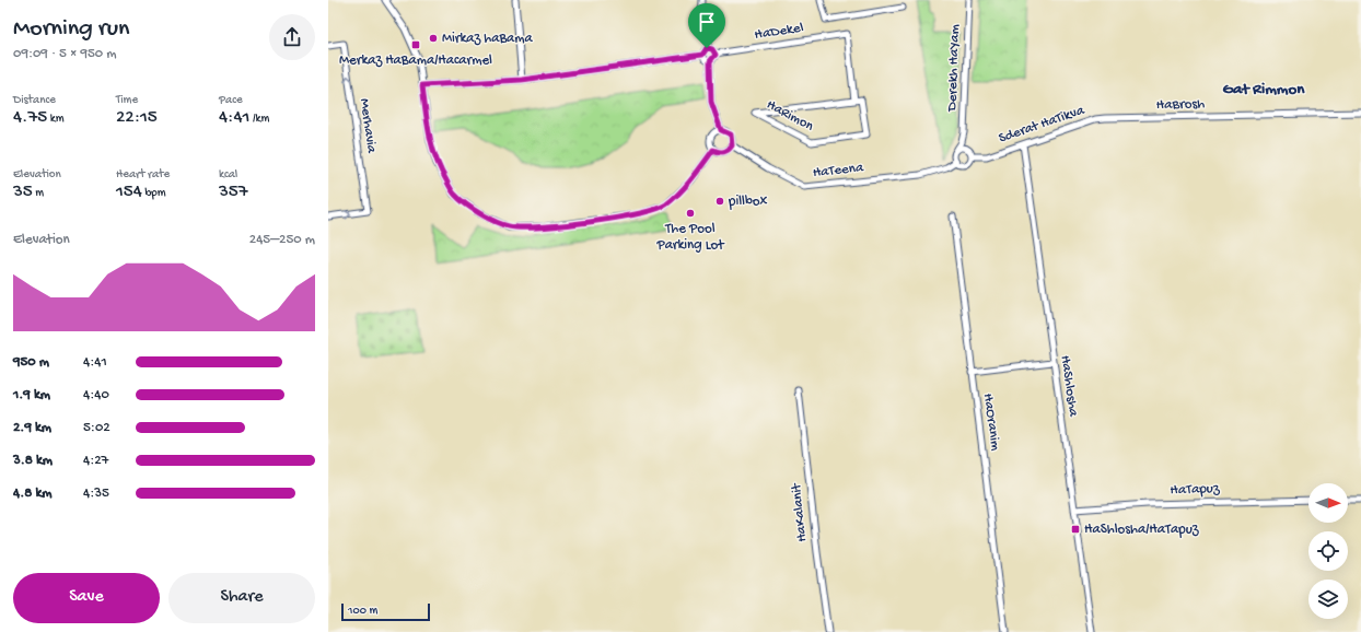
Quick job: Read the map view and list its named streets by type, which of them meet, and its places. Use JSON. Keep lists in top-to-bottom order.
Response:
{
  "streets": {
    "street": [
      "HaDekel",
      "Derekh HaYam",
      "HaBrosh",
      "HaRimon",
      "Sderat HaTikva",
      "Merhavia",
      "HaTeena",
      "HaShlosha",
      "HaOranim",
      "HaTapuz",
      "HaKalanit"
    ]
  },
  "crossings": [
    ["HaDekel", "HaRimon"],
    ["Derekh HaYam", "Sderat HaTikva"],
    ["Derekh HaYam", "HaTeena"],
    ["HaBrosh", "Sderat HaTikva"],
    ["Sderat HaTikva", "HaTeena"],
    ["Sderat HaTikva", "HaShlosha"],
    ["HaShlosha", "HaTapuz"]
  ],
  "districts": ["Gat Rimmon"],
  "places": {
    "other": ["Mirkaz haBama", "pillbox", "The Pool Parking Lot"],
    "transit": ["Merkaz HaBama/Hacarmel", "HaShlosha/HaTapuz"]
  },
  "scale_bar": "100 m",
  "north": "right",
  "page": {
    "heading": ["Morning run", "09:09 · 5 × 950 m"],
    "stats": [
      ["Distance", "4.75 km"],
      ["Time", "22:15"],
      ["Pace", "4:41 /km"],
      ["Elevation", "35 m"],
      ["Heart rate", "154 bpm"],
      ["kcal", "357"]
    ],
    "chart": ["Elevation", "245–250 m"],
    "list": [
      {
        "name": "950 m",
        "note": "4:41"
      },
      {
        "name": "1.9 km",
        "note": "4:40"
      },
      {
        "name": "2.9 km",
        "note": "5:02"
      },
      {
        "name": "3.8 km",
        "note": "4:27"
      },
      {
        "name": "4.8 km",
        "note": "4:35"
      }
    ],
    "buttons": ["Save", "Share"],
    "scale": "100 m"
  }
}
